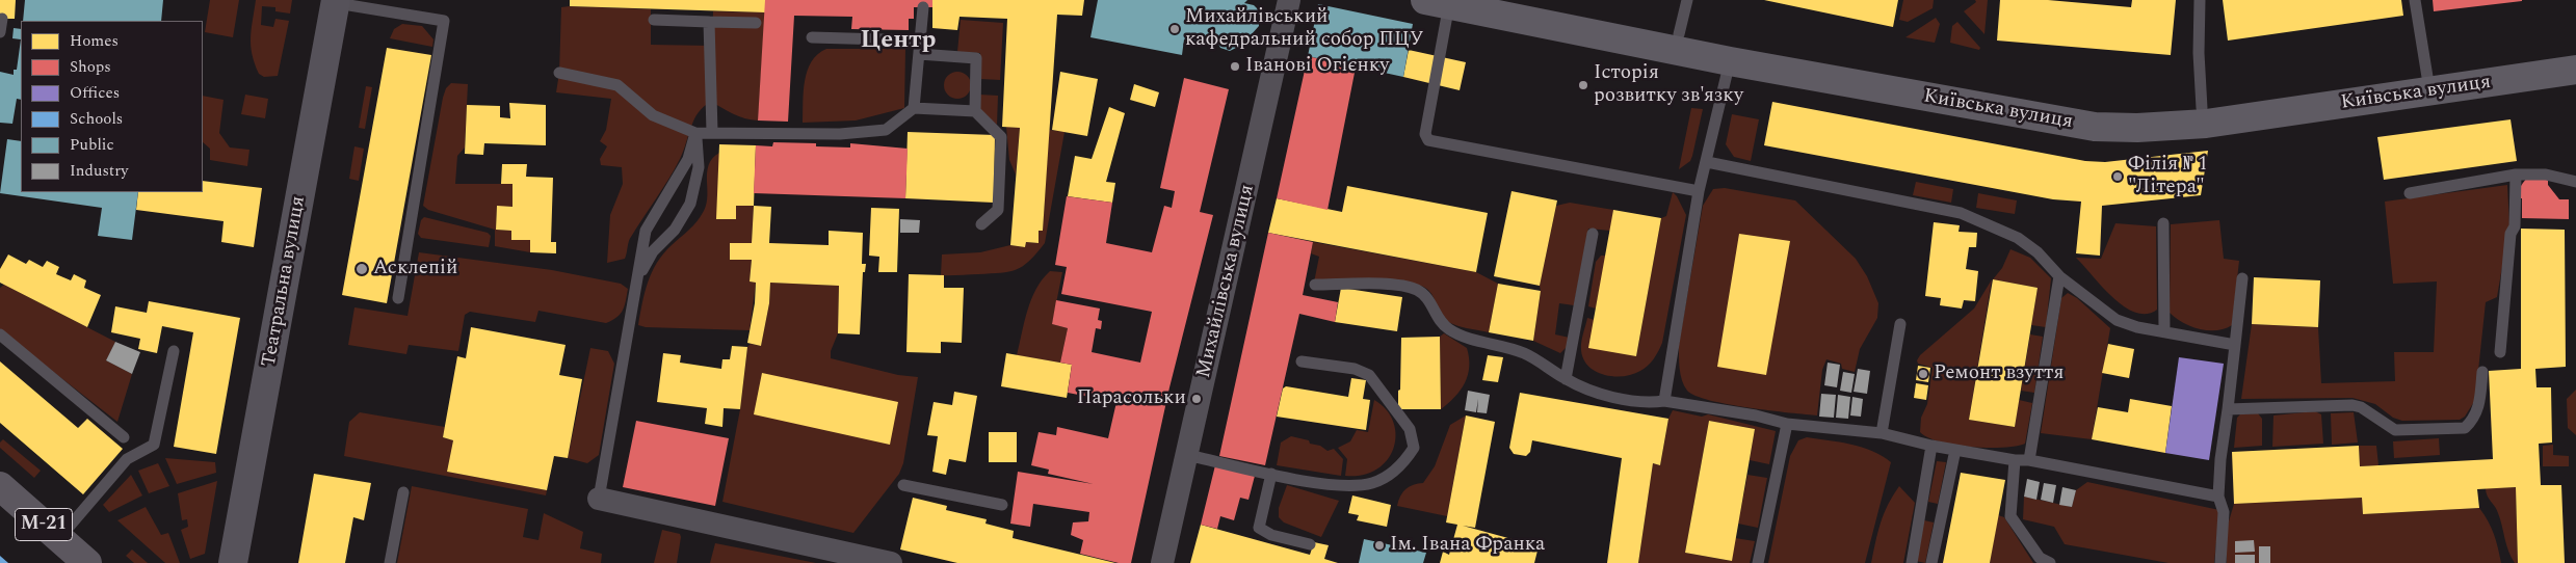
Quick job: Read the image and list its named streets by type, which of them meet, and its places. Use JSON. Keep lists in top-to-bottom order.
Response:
{
  "streets": {
    "highway": ["М-21"],
    "main road": ["Київська вулиця"],
    "street": ["Театральна вулиця", "Михайлівська вулиця"]
  },
  "districts": ["Центр"],
  "places": [
    "Михайлівський кафедральний собор ПЦУ",
    "Іванові Огієнку",
    "Історія розвитку зв'язку",
    "Філія № 1 \"Літера\"",
    "Асклепій",
    "Ремонт взуття",
    "Парасольки",
    "Ім. Івана Франка"
  ],
  "legend": [
    "Homes",
    "Shops",
    "Offices",
    "Schools",
    "Public",
    "Industry"
  ]
}
